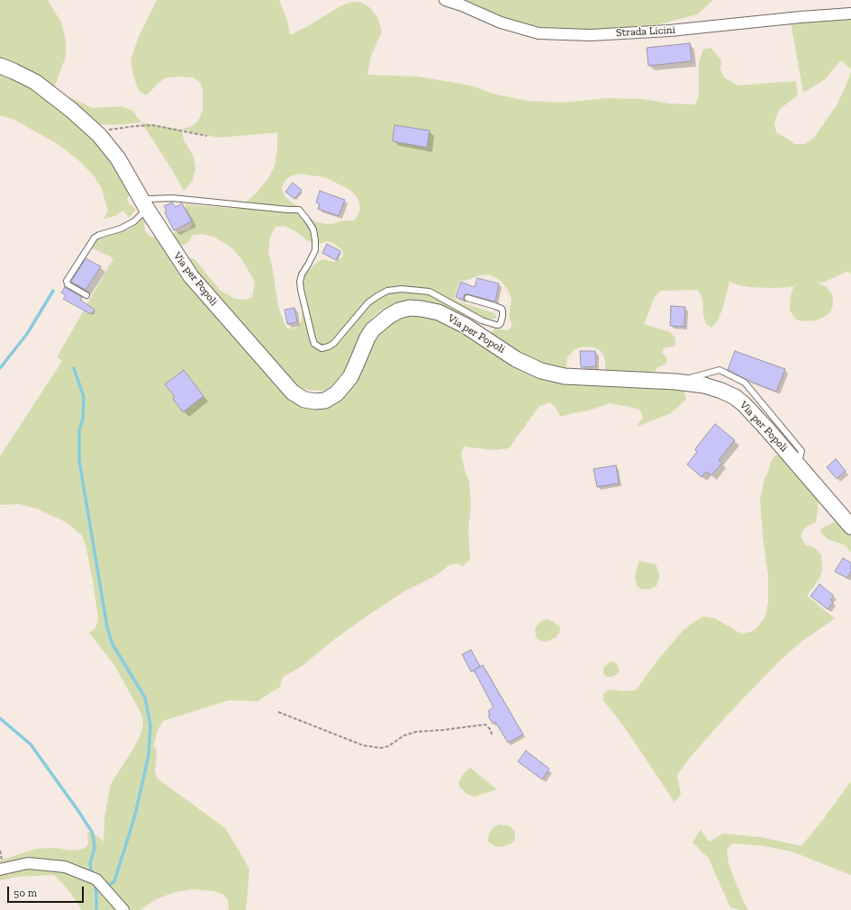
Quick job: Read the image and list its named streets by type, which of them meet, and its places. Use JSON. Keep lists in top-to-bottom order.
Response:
{
  "streets": {
    "main road": ["Via per Popoli"],
    "street": ["Strada Licini"]
  },
  "scale_bar": "50 m"
}
